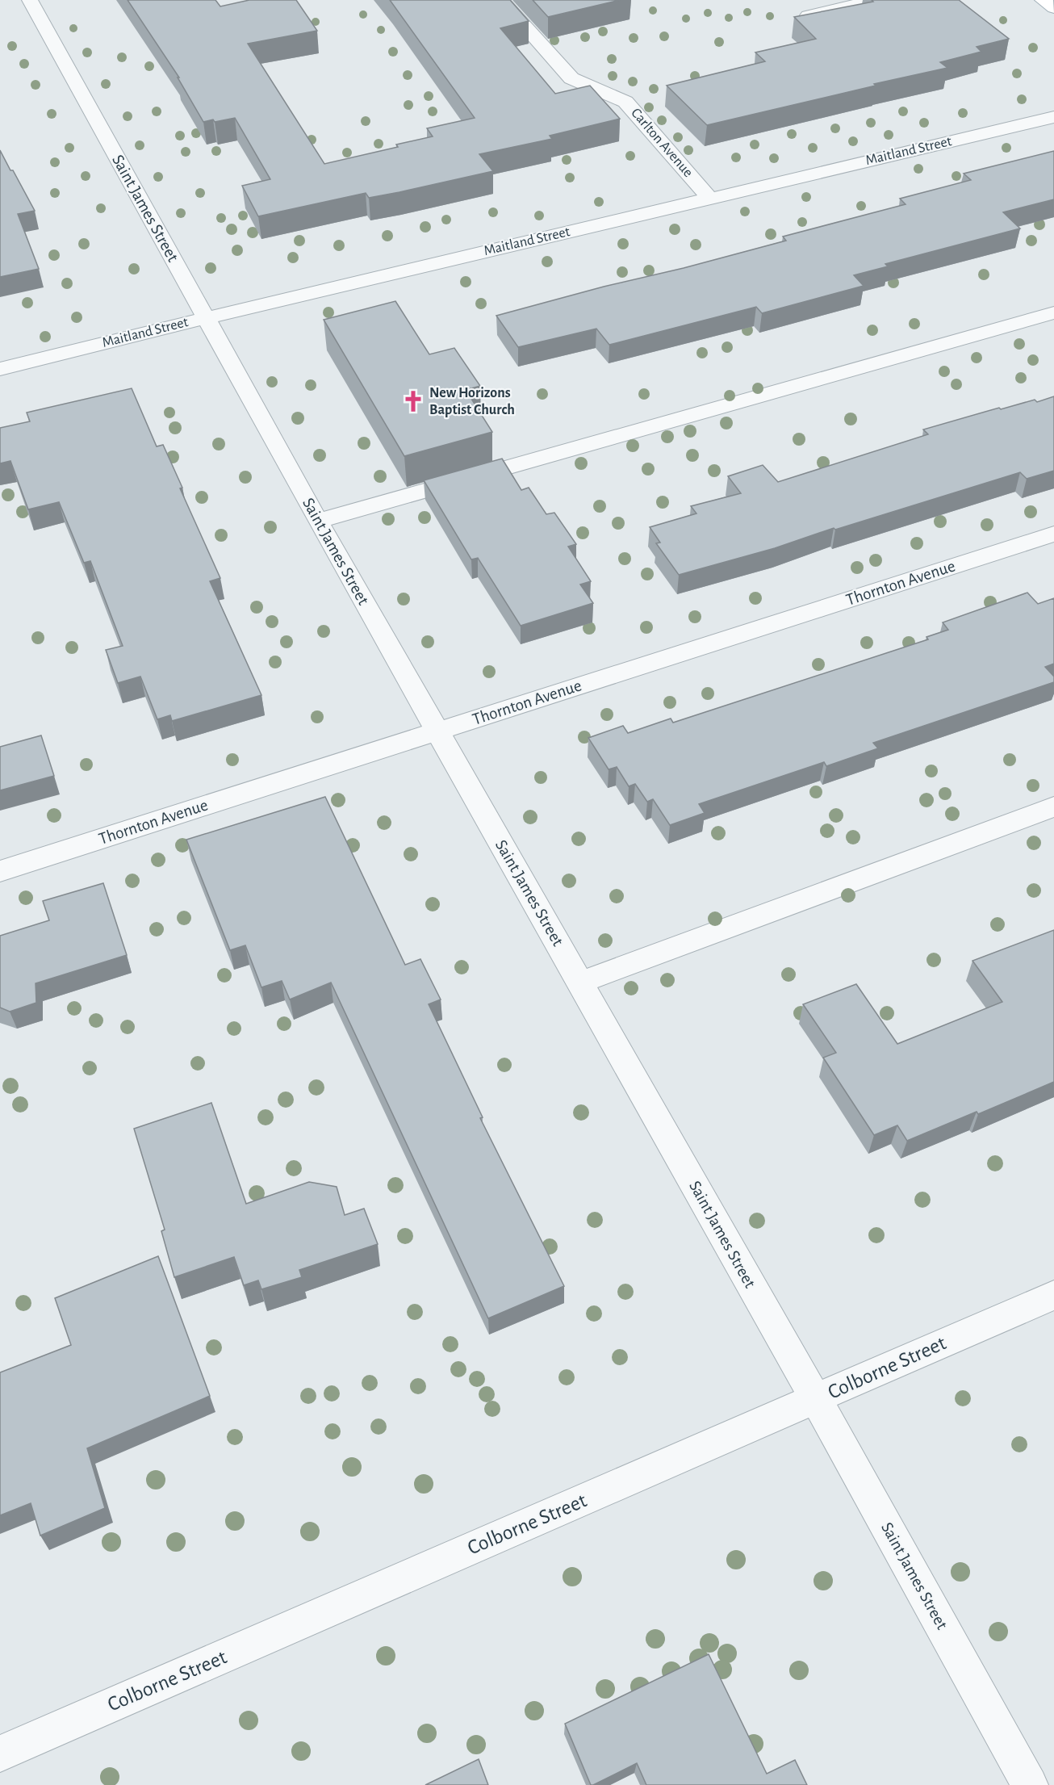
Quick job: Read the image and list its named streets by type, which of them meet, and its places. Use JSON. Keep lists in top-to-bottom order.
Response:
{
  "streets": {
    "street": [
      "Carlton Avenue",
      "Maitland Street",
      "Saint James Street",
      "Thornton Avenue",
      "Colborne Street"
    ]
  },
  "crossings": [
    ["Carlton Avenue", "Maitland Street"],
    ["Maitland Street", "Saint James Street"],
    ["Saint James Street", "Thornton Avenue"],
    ["Saint James Street", "Colborne Street"]
  ],
  "places": {
    "church": ["New Horizons Baptist Church"]
  }
}
